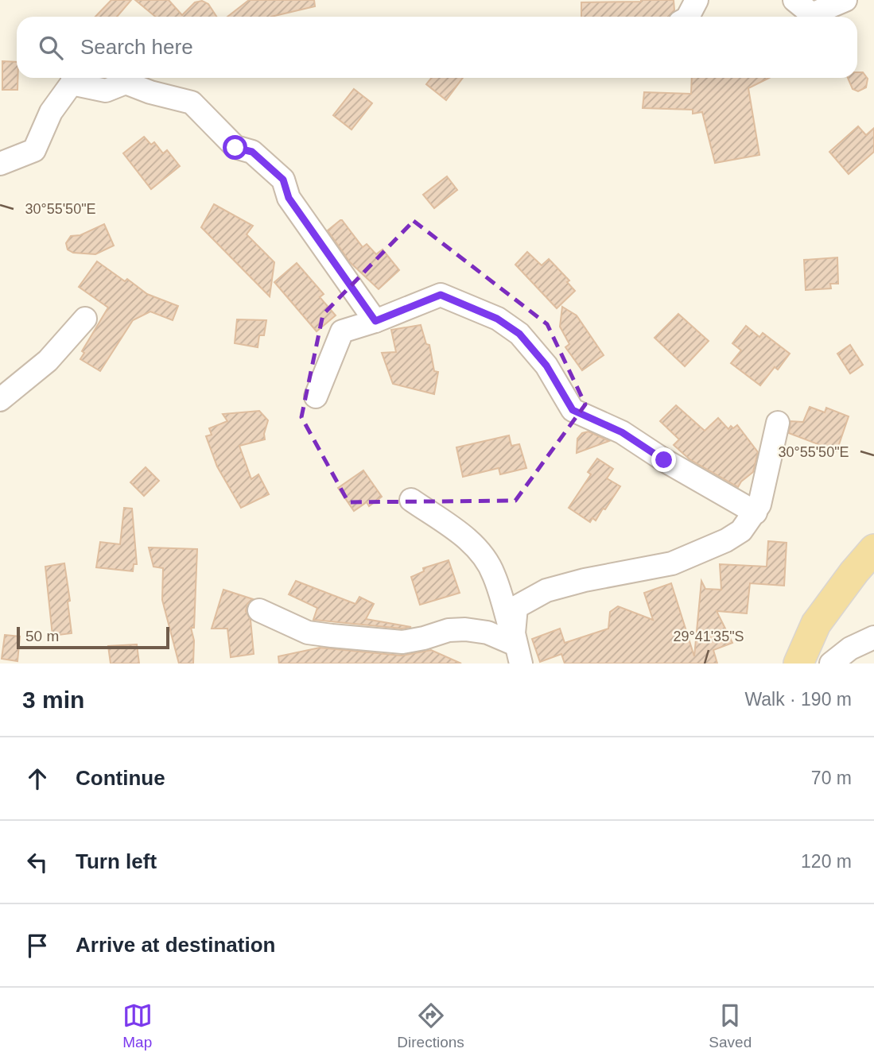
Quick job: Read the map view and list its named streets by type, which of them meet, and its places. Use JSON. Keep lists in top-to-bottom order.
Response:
{
  "scale_bar": "50 m",
  "page": {
    "search": "Search here",
    "scale": "50 m",
    "heading": ["3 min", "Walk · 190 m"],
    "list": [
      ["Continue", "70 m"],
      ["Turn left", "120 m"],
      "Arrive at destination"
    ],
    "nav": ["Map", "Directions", "Saved"]
  },
  "coordinates": ["30°55'50\"E", "29°41'35\"S"]
}
